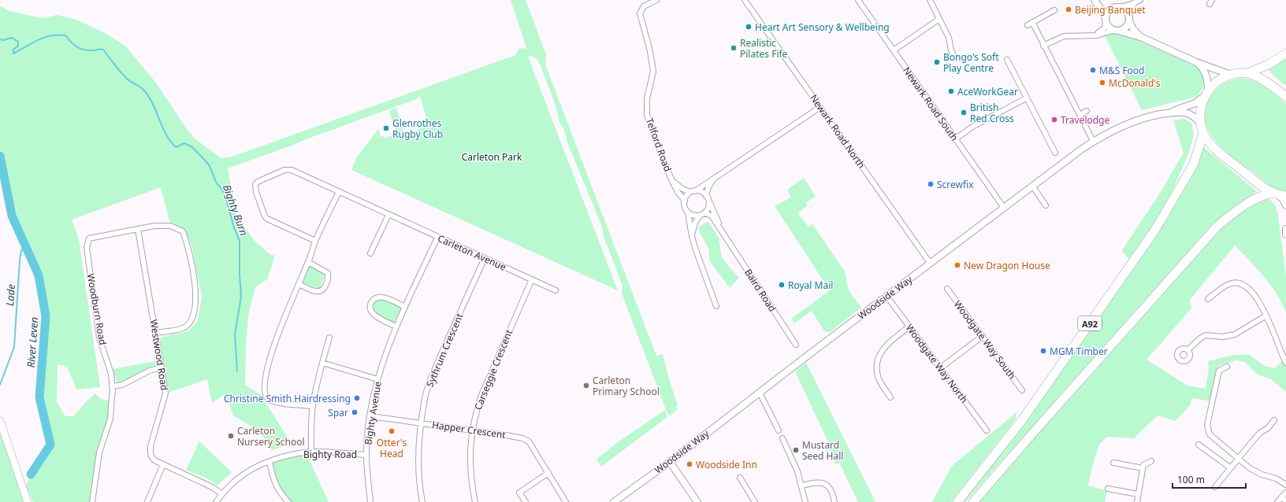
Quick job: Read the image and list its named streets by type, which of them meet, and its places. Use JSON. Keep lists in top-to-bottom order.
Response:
{
  "streets": {
    "highway": ["A92"],
    "street": [
      "Newark Road South",
      "Newark Road North",
      "Telford Road",
      "Carleton Avenue",
      "Baird Road",
      "Woodside Way",
      "Woodburn Road",
      "Woodgate Way South",
      "Sythrum Crescent",
      "Westwood Road",
      "Woodgate Way North",
      "Carseggie Crescent",
      "Bighty Avenue",
      "Happer Crescent",
      "Bighty Road"
    ]
  },
  "crossings": [
    ["Newark Road South", "Woodside Way"],
    ["Newark Road North", "Woodside Way"],
    ["Telford Road", "Baird Road"],
    ["Carleton Avenue", "Sythrum Crescent"],
    ["Carleton Avenue", "Carseggie Crescent"],
    ["Carleton Avenue", "Bighty Avenue"],
    ["Woodside Way", "Woodgate Way North"],
    ["Woodburn Road", "Westwood Road"],
    ["Sythrum Crescent", "Happer Crescent"],
    ["Westwood Road", "Bighty Road"],
    ["Carseggie Crescent", "Happer Crescent"],
    ["Bighty Avenue", "Happer Crescent"],
    ["Bighty Avenue", "Bighty Road"]
  ],
  "water": ["Bighty Burn", "Lade", "River Leven"],
  "parks": ["Carleton Park"],
  "places": [
    "Beijing Banquet",
    "Heart Art Sensory & Wellbeing",
    "Realistic Pilates Fife",
    "Bongo's Soft Play Centre",
    "M&S Food",
    "McDonald's",
    "AceWorkGear",
    "British Red Cross",
    "Travelodge",
    "Glenrothes Rugby Club",
    "Screwfix",
    "New Dragon House",
    "Royal Mail",
    "MGM Timber",
    "Carleton Primary School",
    "Christine Smith Hairdressing",
    "Spar",
    "Otter's Head",
    "Carleton Nursery School",
    "Mustard Seed Hall",
    "Woodside Inn"
  ],
  "scale_bar": "100 m"
}
